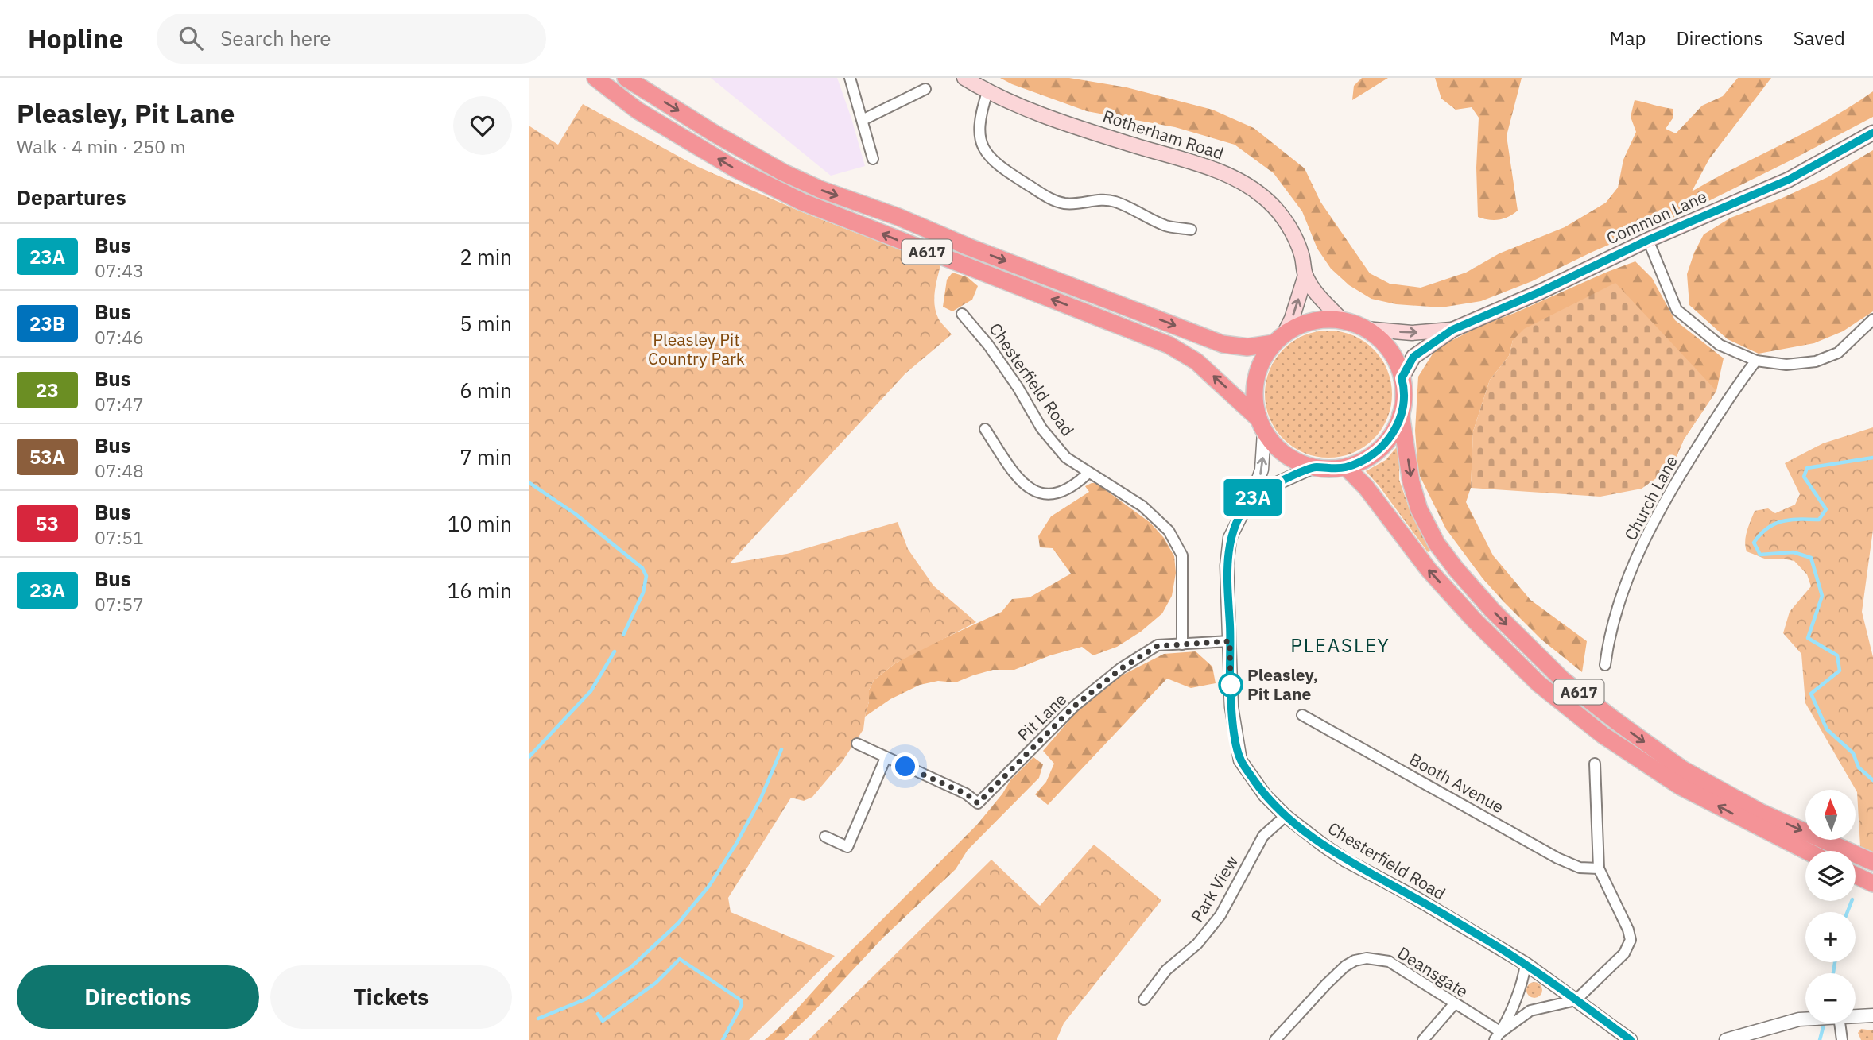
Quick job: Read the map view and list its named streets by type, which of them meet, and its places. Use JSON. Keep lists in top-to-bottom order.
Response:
{
  "streets": {
    "highway": ["A617"],
    "main road": ["Rotherham Road", "Common Lane"],
    "street": [
      "Chesterfield Road",
      "Church Lane",
      "Pit Lane",
      "Booth Avenue",
      "Park View",
      "Deansgate"
    ]
  },
  "crossings": [
    ["Rotherham Road", "A617"],
    ["Rotherham Road", "Chesterfield Road"],
    ["A617", "Chesterfield Road"],
    ["Chesterfield Road", "Pit Lane"],
    ["Chesterfield Road", "Park View"]
  ],
  "districts": ["PLEASLEY"],
  "parks": ["Pleasley Pit Country Park"],
  "places": ["Pleasley, Pit Lane"],
  "lines": ["bus line 23A"],
  "north": "top",
  "page": {
    "header": "Hopline",
    "search": "Search here",
    "nav": ["Map", "Directions", "Saved"],
    "heading": [
      ["Pleasley, Pit Lane", "Walk · 4 min · 250 m"],
      "Departures"
    ],
    "on_map": "23A",
    "list": [
      {
        "mark": "23A",
        "name": "Bus",
        "note": "07:43",
        "value": "2 min"
      },
      {
        "mark": "23B",
        "name": "Bus",
        "note": "07:46",
        "value": "5 min"
      },
      {
        "mark": "23",
        "name": "Bus",
        "note": "07:47",
        "value": "6 min"
      },
      {
        "mark": "53A",
        "name": "Bus",
        "note": "07:48",
        "value": "7 min"
      },
      {
        "mark": "53",
        "name": "Bus",
        "note": "07:51",
        "value": "10 min"
      },
      {
        "mark": "23A",
        "name": "Bus",
        "note": "07:57",
        "value": "16 min"
      }
    ],
    "map_buttons": ["+", "−"],
    "buttons": ["Directions", "Tickets"]
  }
}
